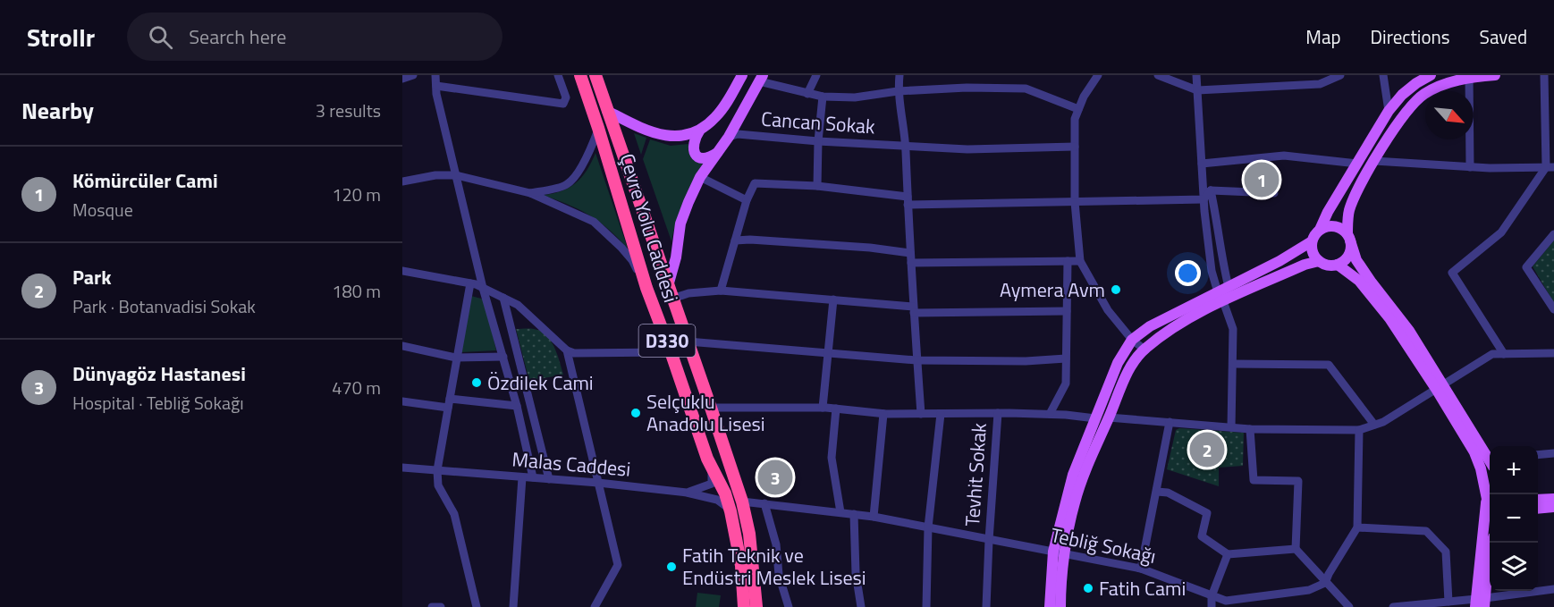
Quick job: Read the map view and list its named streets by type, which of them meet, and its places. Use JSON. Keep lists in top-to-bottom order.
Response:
{
  "streets": {
    "highway": ["Çevre Yolu Caddesi", "D330"],
    "street": [
      "Cancan Sokak",
      "Malas Caddesi",
      "Tevhit Sokak",
      "Tebliğ Sokağı"
    ]
  },
  "crossings": [
    ["Çevre Yolu Caddesi", "Malas Caddesi"],
    ["Çevre Yolu Caddesi", "Tebliğ Sokağı"],
    ["Tevhit Sokak", "Tebliğ Sokağı"]
  ],
  "places": [
    "Aymera Avm",
    "Özdilek Cami",
    "Selçuklu Anadolu Lisesi",
    "Fatih Teknik ve Endüstri Meslek Lisesi",
    "Fatih Cami"
  ],
  "north": "bottom right",
  "page": {
    "header": "Strollr",
    "search": "Search here",
    "nav": ["Map", "Directions", "Saved"],
    "heading": ["Nearby", "3 results"],
    "list": [
      {
        "mark": "1",
        "name": "Kömürcüler Cami",
        "note": "Mosque",
        "value": "120 m"
      },
      {
        "mark": "2",
        "name": "Park",
        "note": "Park · Botanvadisi Sokak",
        "value": "180 m"
      },
      {
        "mark": "3",
        "name": "Dünyagöz Hastanesi",
        "note": "Hospital · Tebliğ Sokağı",
        "value": "470 m"
      }
    ],
    "pins": ["1", "2", "3"],
    "map_buttons": ["+", "−"]
  }
}
